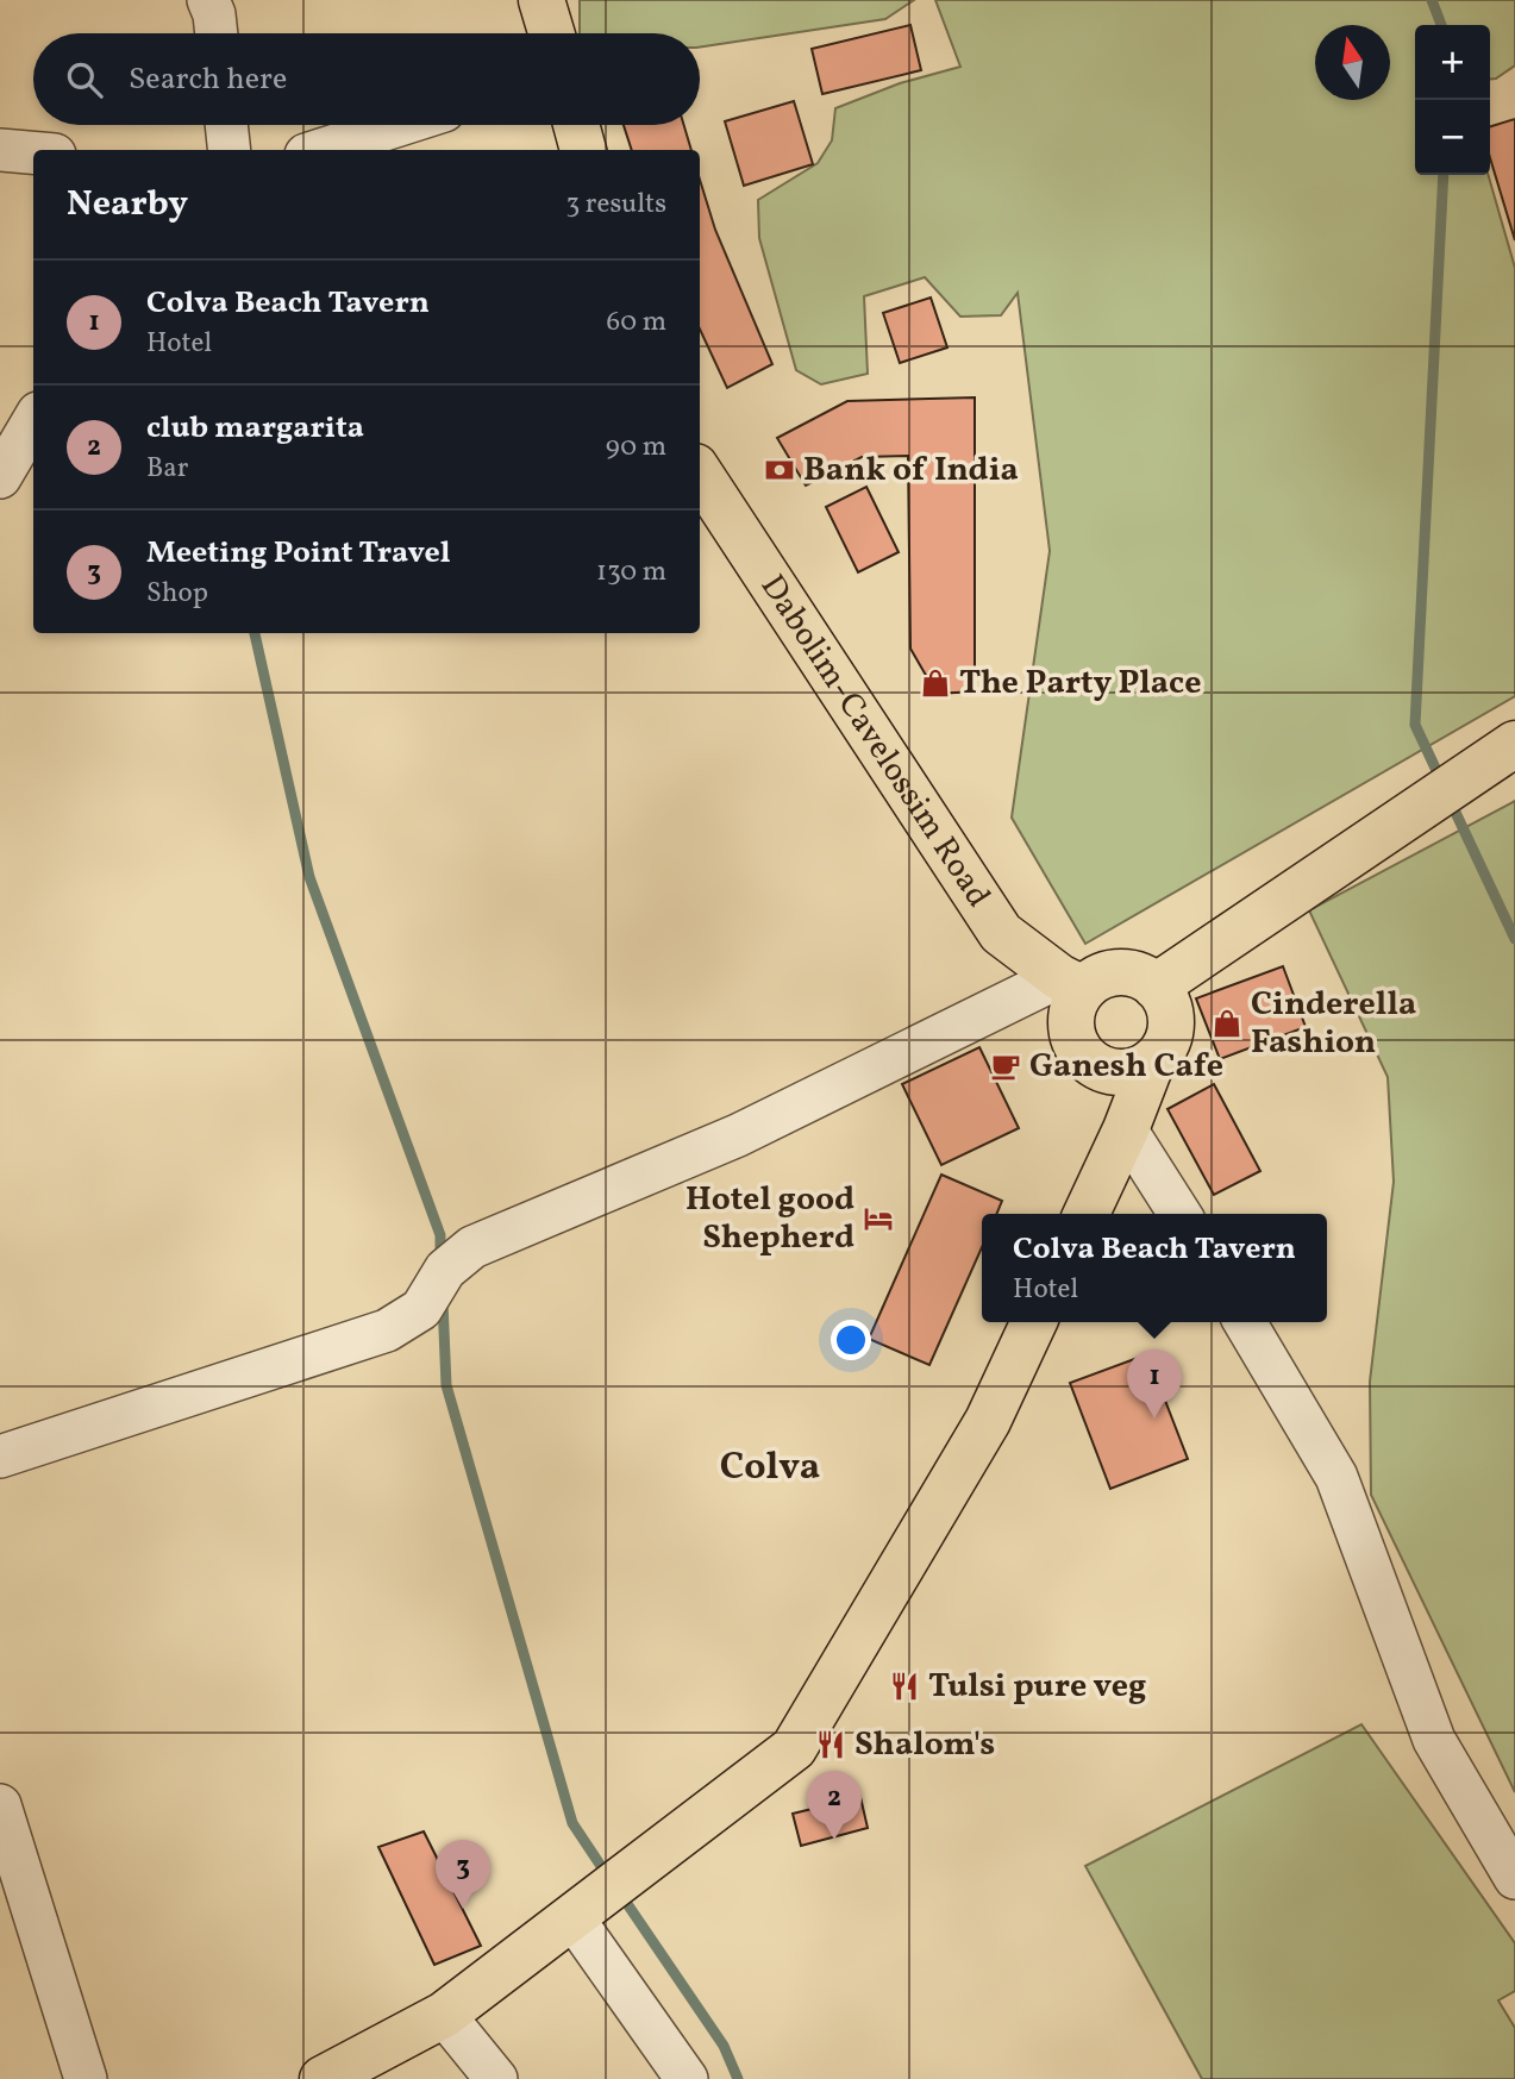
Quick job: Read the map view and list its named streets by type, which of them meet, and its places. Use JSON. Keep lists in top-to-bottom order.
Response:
{
  "streets": {
    "main road": ["Dabolim-Cavelossim Road"]
  },
  "districts": ["Colva"],
  "places": {
    "bank": ["Bank of India"],
    "shop": ["The Party Place", "Cinderella Fashion"],
    "cafe": ["Ganesh Cafe"],
    "hotel": ["Hotel good Shepherd"],
    "restaurant": ["Tulsi pure veg", "Shalom's"]
  },
  "north": "top",
  "page": {
    "map_buttons": ["+", "−"],
    "search": "Search here",
    "heading": ["Nearby", "3 results"],
    "list": [
      {
        "mark": "1",
        "name": "Colva Beach Tavern",
        "note": "Hotel",
        "value": "60 m"
      },
      {
        "mark": "2",
        "name": "club margarita",
        "note": "Bar",
        "value": "90 m"
      },
      {
        "mark": "3",
        "name": "Meeting Point Travel",
        "note": "Shop",
        "value": "130 m"
      }
    ],
    "popup": ["Colva Beach Tavern", "Hotel"],
    "pins": ["1", "2", "3"]
  }
}
